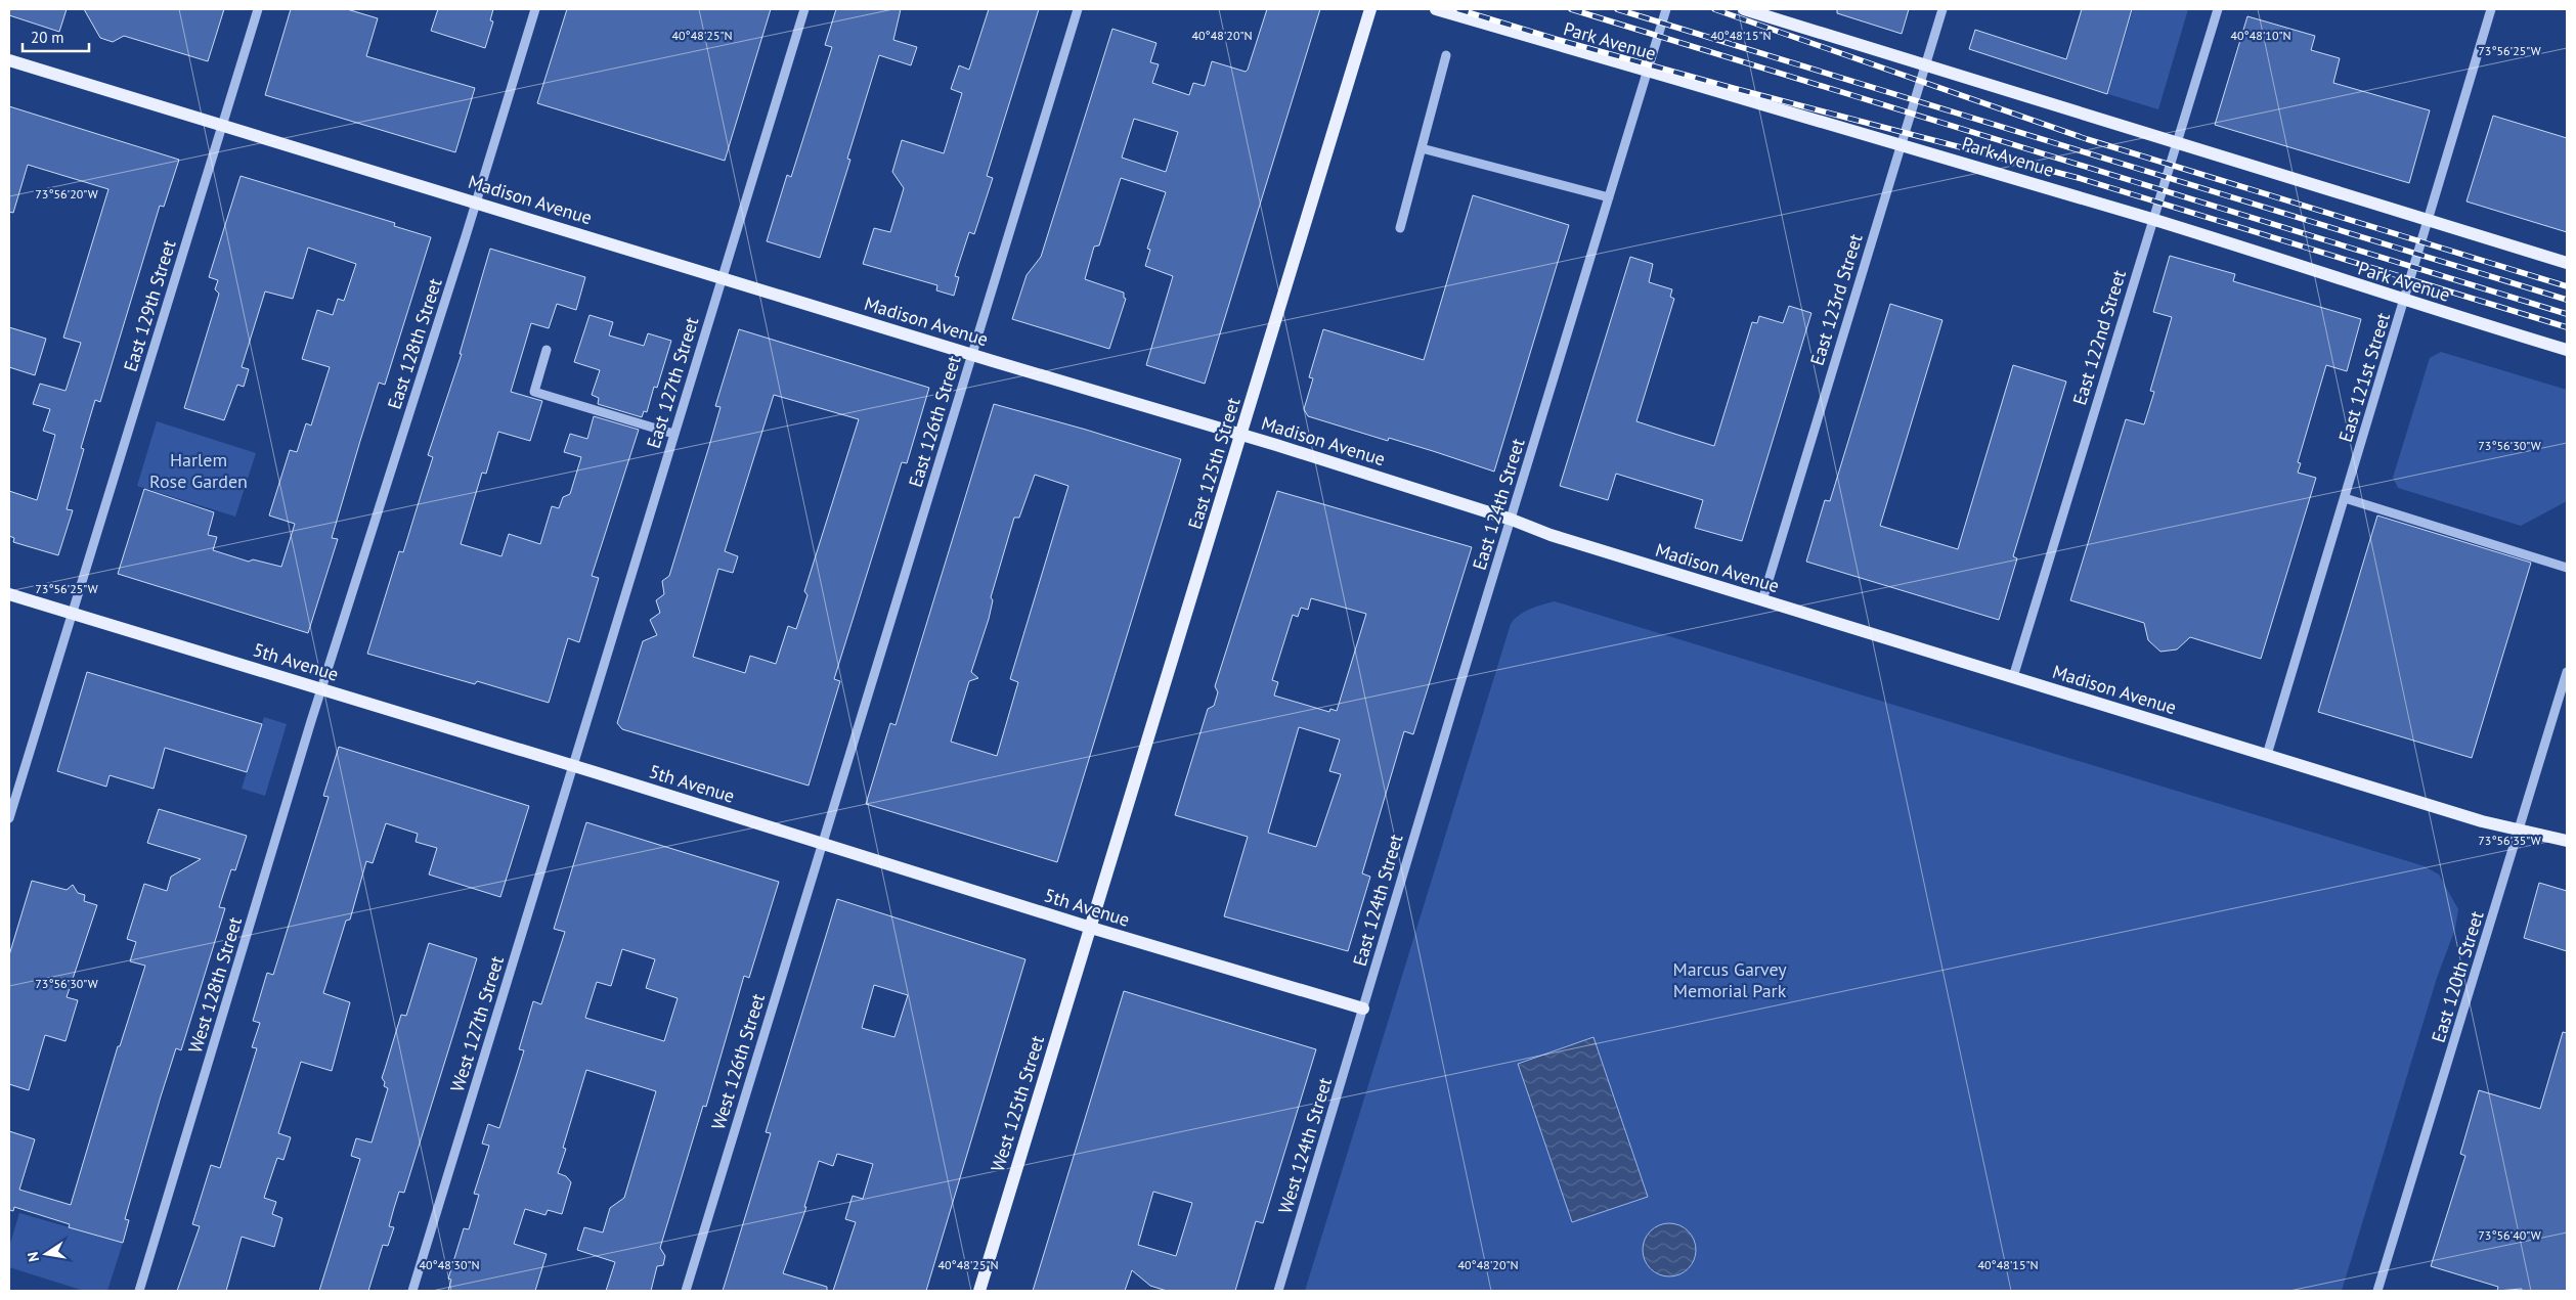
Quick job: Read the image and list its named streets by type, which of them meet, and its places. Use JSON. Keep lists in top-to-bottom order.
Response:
{
  "streets": {
    "main road": [
      "Park Avenue",
      "Madison Avenue",
      "East 125th Street",
      "5th Avenue",
      "West 125th Street"
    ],
    "street": [
      "East 123rd Street",
      "East 129th Street",
      "East 122nd Street",
      "East 128th Street",
      "East 121st Street",
      "East 127th Street",
      "East 126th Street",
      "East 124th Street",
      "East 120th Street",
      "West 128th Street",
      "West 127th Street",
      "West 126th Street",
      "West 124th Street"
    ]
  },
  "crossings": [
    ["Park Avenue", "East 123rd Street"],
    ["Park Avenue", "East 122nd Street"],
    ["Park Avenue", "East 121st Street"],
    ["Park Avenue", "East 124th Street"],
    ["Madison Avenue", "East 123rd Street"],
    ["Madison Avenue", "East 129th Street"],
    ["Madison Avenue", "East 122nd Street"],
    ["Madison Avenue", "East 128th Street"],
    ["Madison Avenue", "East 121st Street"],
    ["Madison Avenue", "East 127th Street"],
    ["Madison Avenue", "East 126th Street"],
    ["Madison Avenue", "East 125th Street"],
    ["Madison Avenue", "East 124th Street"],
    ["Madison Avenue", "East 120th Street"],
    ["East 129th Street", "5th Avenue"],
    ["East 128th Street", "5th Avenue"],
    ["East 128th Street", "West 128th Street"],
    ["East 127th Street", "5th Avenue"],
    ["East 127th Street", "West 127th Street"],
    ["East 126th Street", "5th Avenue"],
    ["East 126th Street", "West 126th Street"],
    ["East 125th Street", "5th Avenue"],
    ["East 125th Street", "West 125th Street"],
    ["East 124th Street", "5th Avenue"],
    ["East 124th Street", "West 124th Street"],
    ["5th Avenue", "West 128th Street"],
    ["5th Avenue", "West 127th Street"],
    ["5th Avenue", "West 126th Street"],
    ["5th Avenue", "West 125th Street"],
    ["5th Avenue", "West 124th Street"]
  ],
  "parks": ["Harlem Rose Garden", "Marcus Garvey Memorial Park"],
  "scale_bar": "20 m",
  "north": "left",
  "coordinates": [
    "40°48'25\"N",
    "40°48'20\"N",
    "40°48'15\"N",
    "40°48'10\"N",
    "73°56'25\"W",
    "73°56'20\"W",
    "73°56'30\"W",
    "73°56'35\"W",
    "73°56'40\"W",
    "40°48'30\"N"
  ]
}
